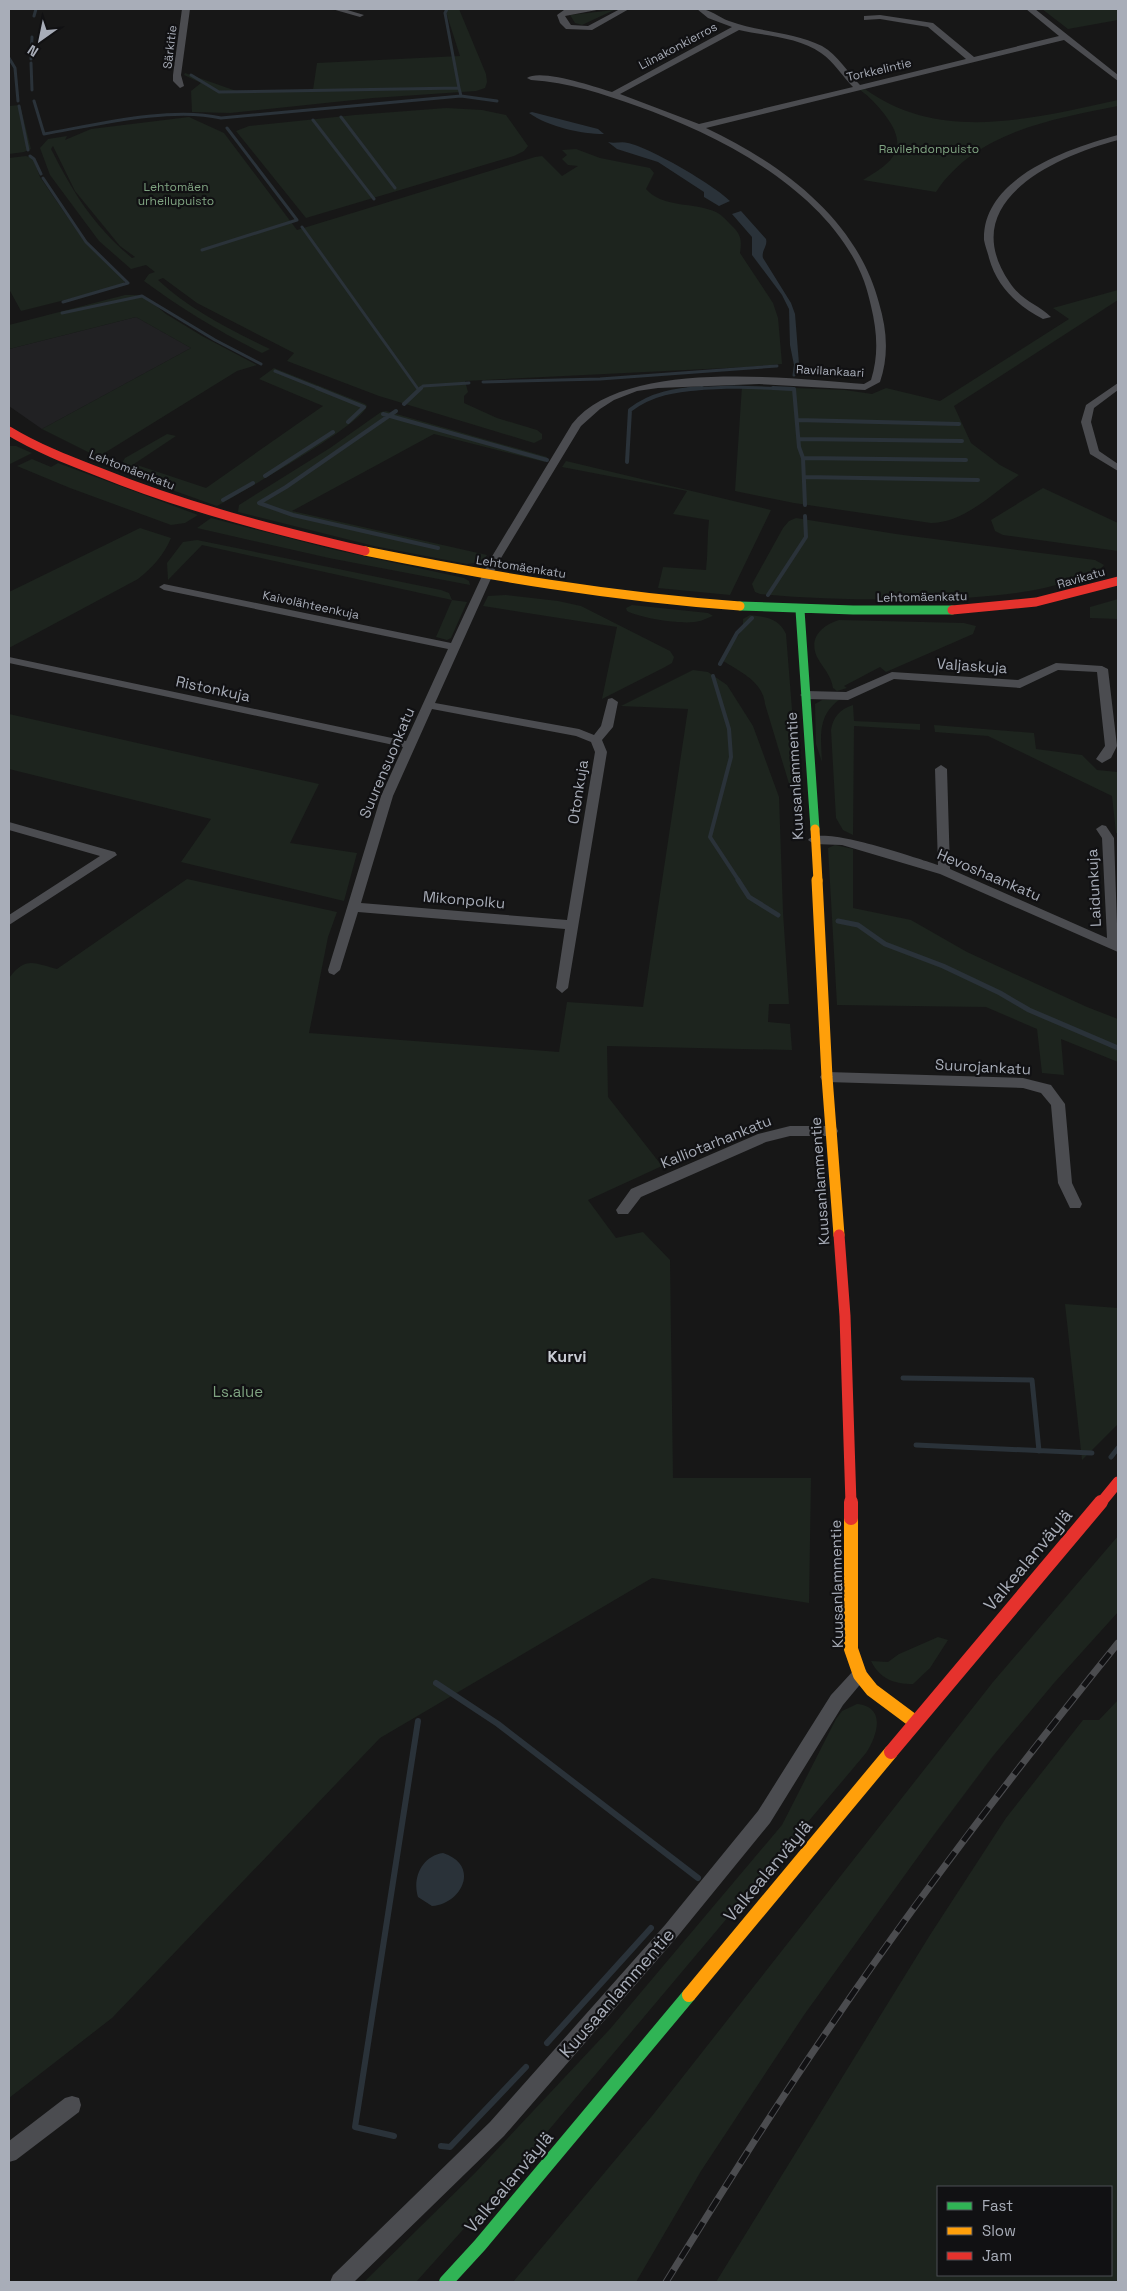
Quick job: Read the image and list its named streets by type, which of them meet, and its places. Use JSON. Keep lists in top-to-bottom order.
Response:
{
  "streets": {
    "street": [
      "Liinakonkierros",
      "Särkitie",
      "Torkkelintie",
      "Ravilankaari",
      "Lehtomäenkatu",
      "Ravikatu",
      "Kaivolähteenkuja",
      "Valjaskuja",
      "Ristonkuja",
      "Suurensuonkatu",
      "Kuusanlammentie",
      "Otonkuja",
      "Hevoshaankatu",
      "Laidunkuja",
      "Mikonpolku",
      "Suurojankatu",
      "Kalliotarhankatu",
      "Valkealanväylä",
      "Kuusaanlammentie"
    ]
  },
  "crossings": [
    ["Liinakonkierros", "Torkkelintie"],
    ["Liinakonkierros", "Ravilankaari"],
    ["Torkkelintie", "Ravilankaari"],
    ["Ravilankaari", "Lehtomäenkatu"],
    ["Ravilankaari", "Suurensuonkatu"],
    ["Lehtomäenkatu", "Ravikatu"],
    ["Lehtomäenkatu", "Suurensuonkatu"],
    ["Lehtomäenkatu", "Kuusanlammentie"],
    ["Kaivolähteenkuja", "Suurensuonkatu"],
    ["Valjaskuja", "Kuusanlammentie"],
    ["Ristonkuja", "Suurensuonkatu"],
    ["Suurensuonkatu", "Otonkuja"],
    ["Suurensuonkatu", "Mikonpolku"],
    ["Kuusanlammentie", "Hevoshaankatu"],
    ["Kuusanlammentie", "Suurojankatu"],
    ["Kuusanlammentie", "Kalliotarhankatu"],
    ["Kuusanlammentie", "Valkealanväylä"],
    ["Kuusanlammentie", "Kuusaanlammentie"],
    ["Otonkuja", "Mikonpolku"],
    ["Hevoshaankatu", "Laidunkuja"]
  ],
  "districts": ["Kurvi"],
  "parks": ["Ravilehdonpuisto", "Lehtomäen urheilupuisto", "Ls.alue"],
  "legend": ["Fast", "Slow", "Jam"],
  "north": "bottom left"
}
